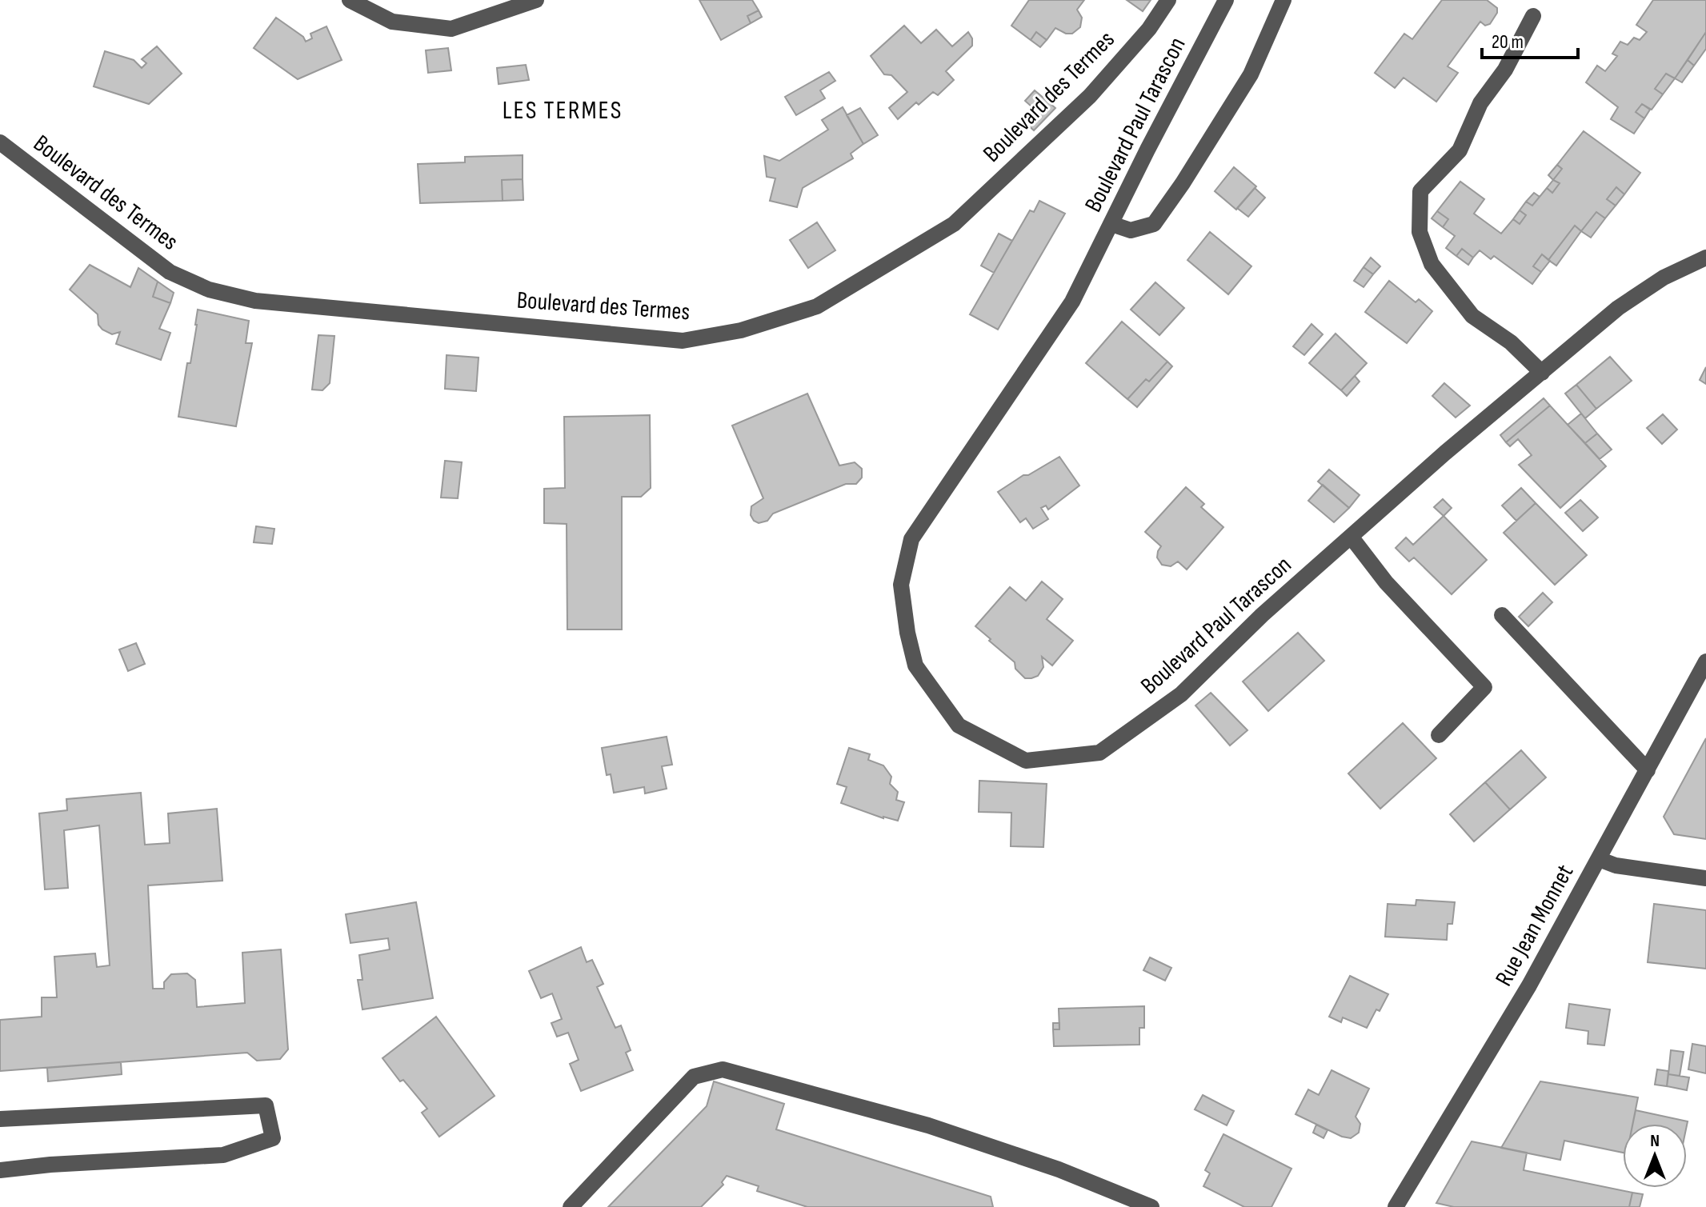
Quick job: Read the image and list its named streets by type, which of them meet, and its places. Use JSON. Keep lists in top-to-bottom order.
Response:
{
  "streets": {
    "street": ["Boulevard des Termes", "Boulevard Paul Tarascon", "Rue Jean Monnet"]
  },
  "districts": ["LES TERMES"],
  "scale_bar": "20 m",
  "north": "top"
}
